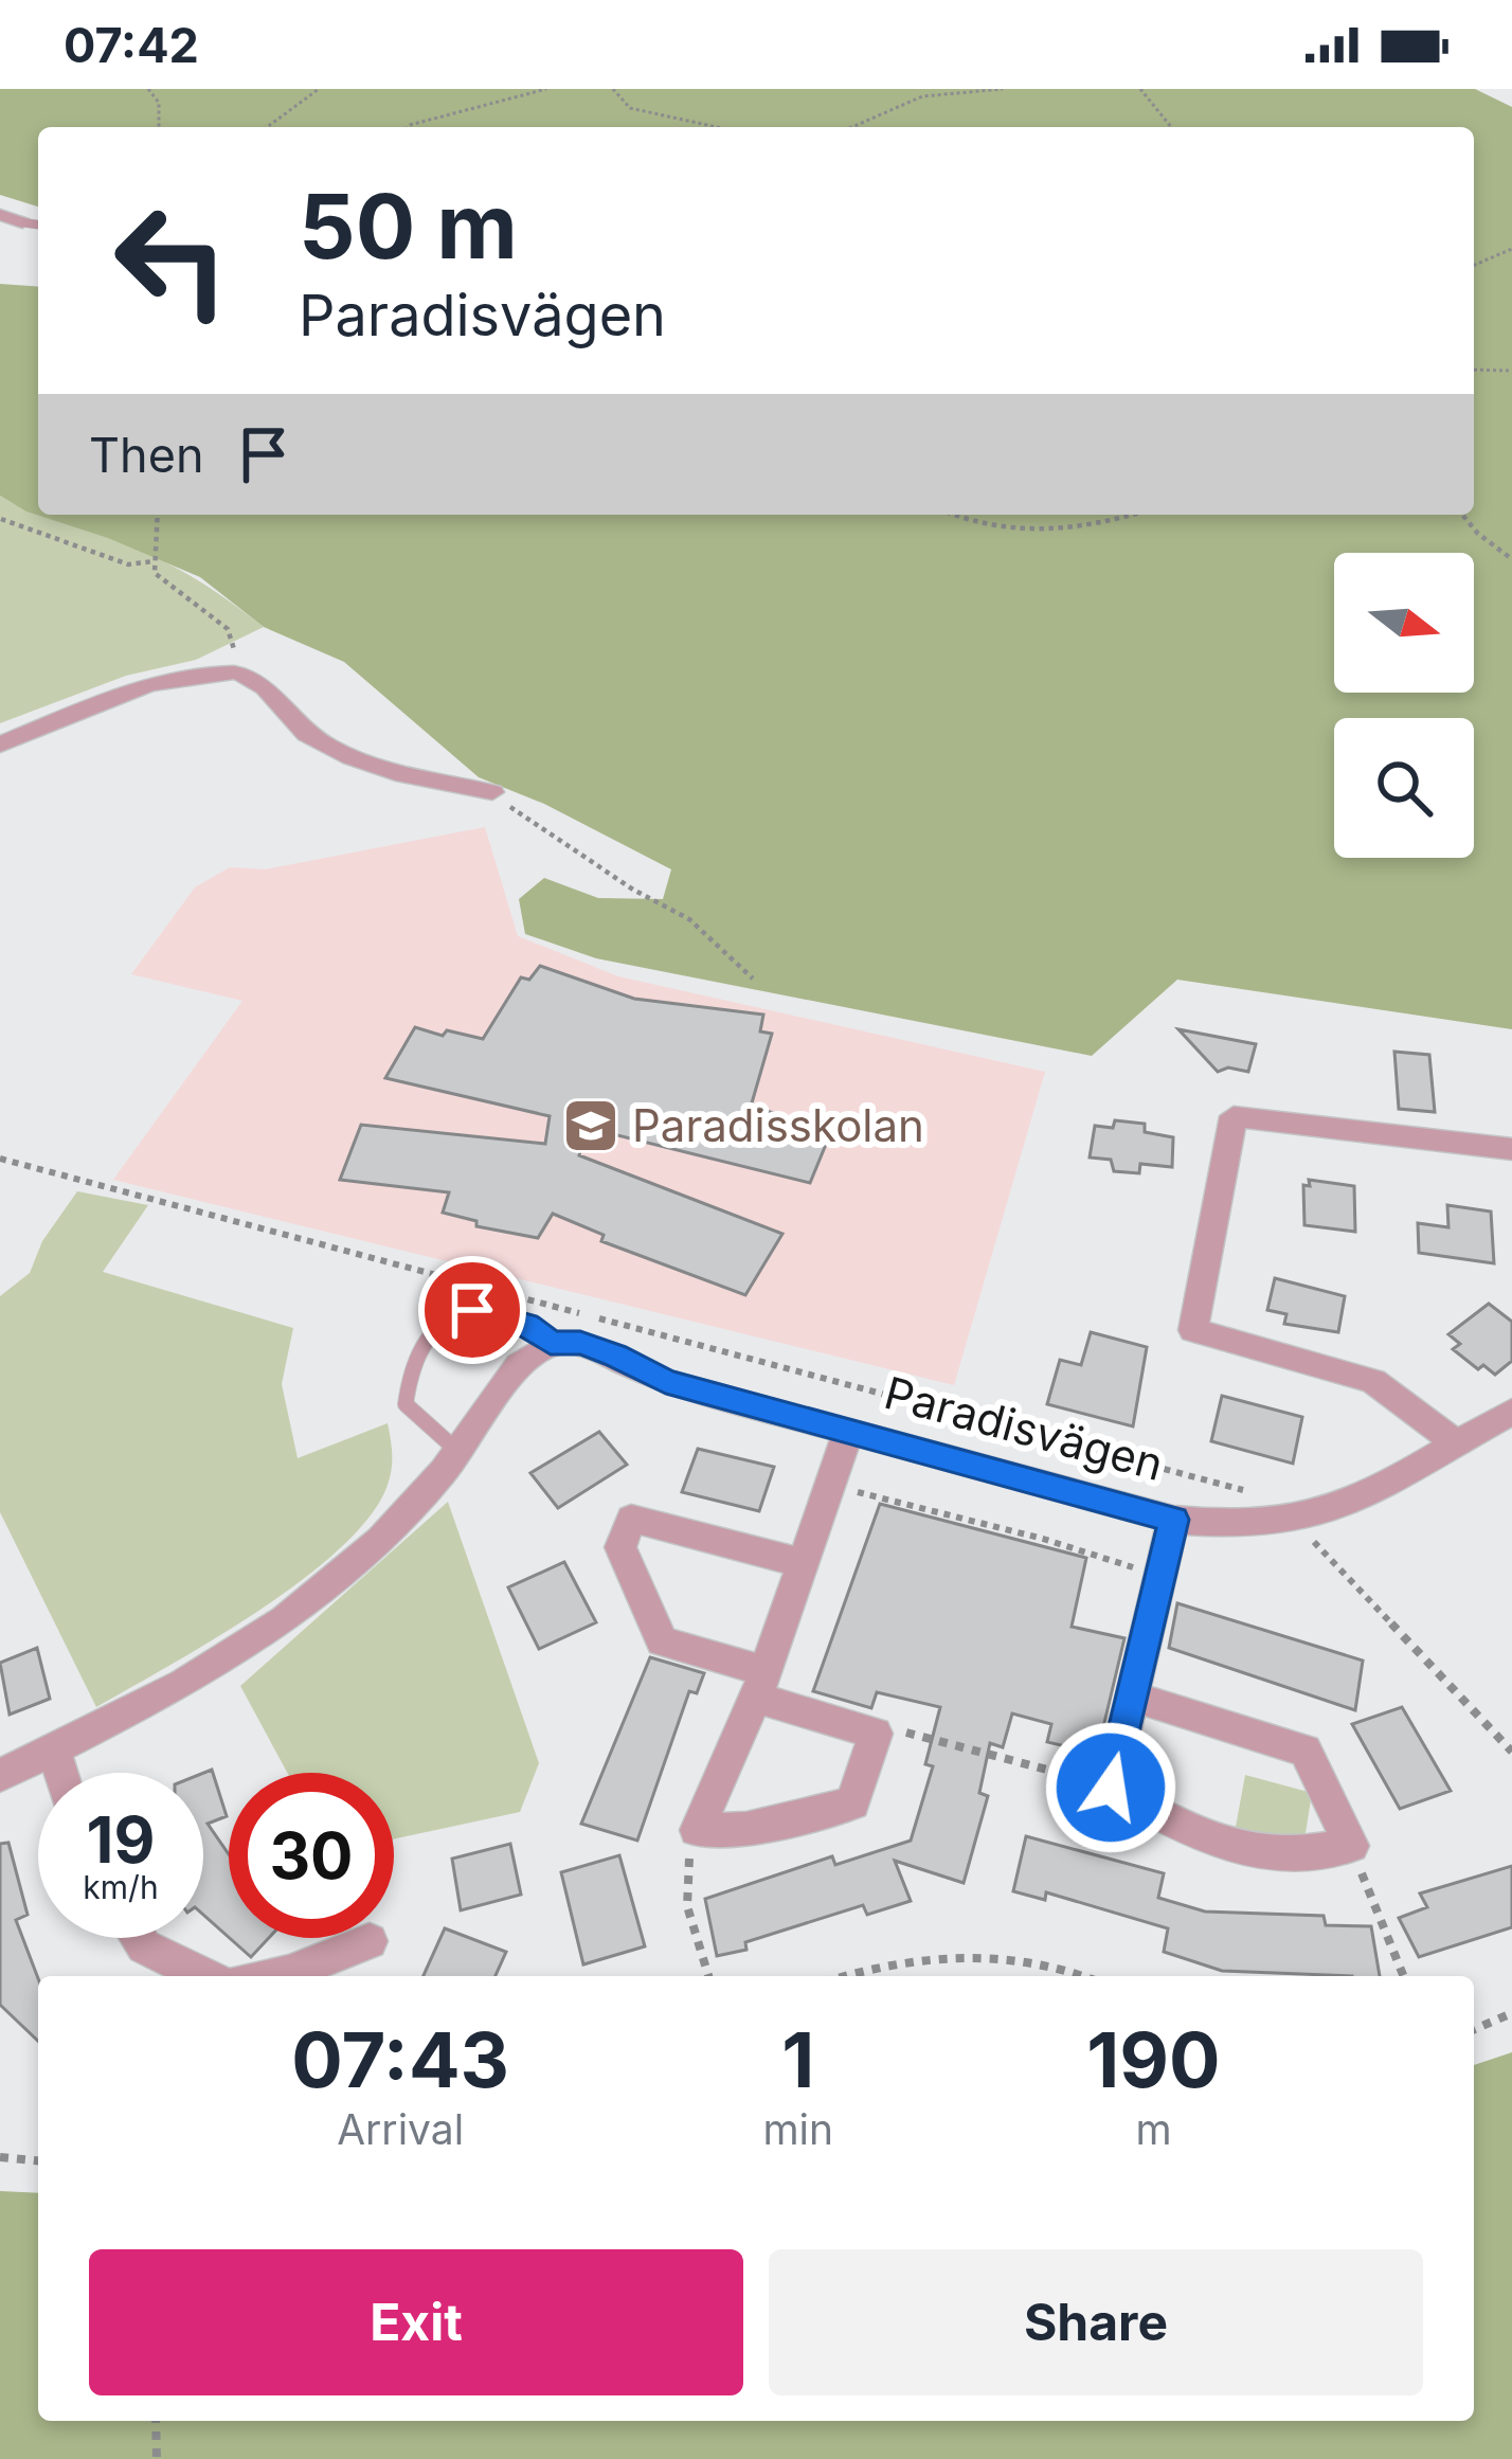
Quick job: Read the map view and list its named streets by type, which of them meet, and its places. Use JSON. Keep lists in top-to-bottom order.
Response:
{
  "streets": {
    "street": ["Paradisvägen"]
  },
  "places": {
    "school or university": ["Paradisskolan"]
  },
  "north": "right",
  "page": {
    "status": "07:42",
    "turn": ["50 m", "Paradisvägen"],
    "then": "Then",
    "speed": "19 km/h",
    "limit": "30",
    "eta": [
      "07:43",
      "Arrival",
      "1",
      "min",
      "190",
      "m"
    ],
    "buttons": ["Exit", "Share"]
  }
}
